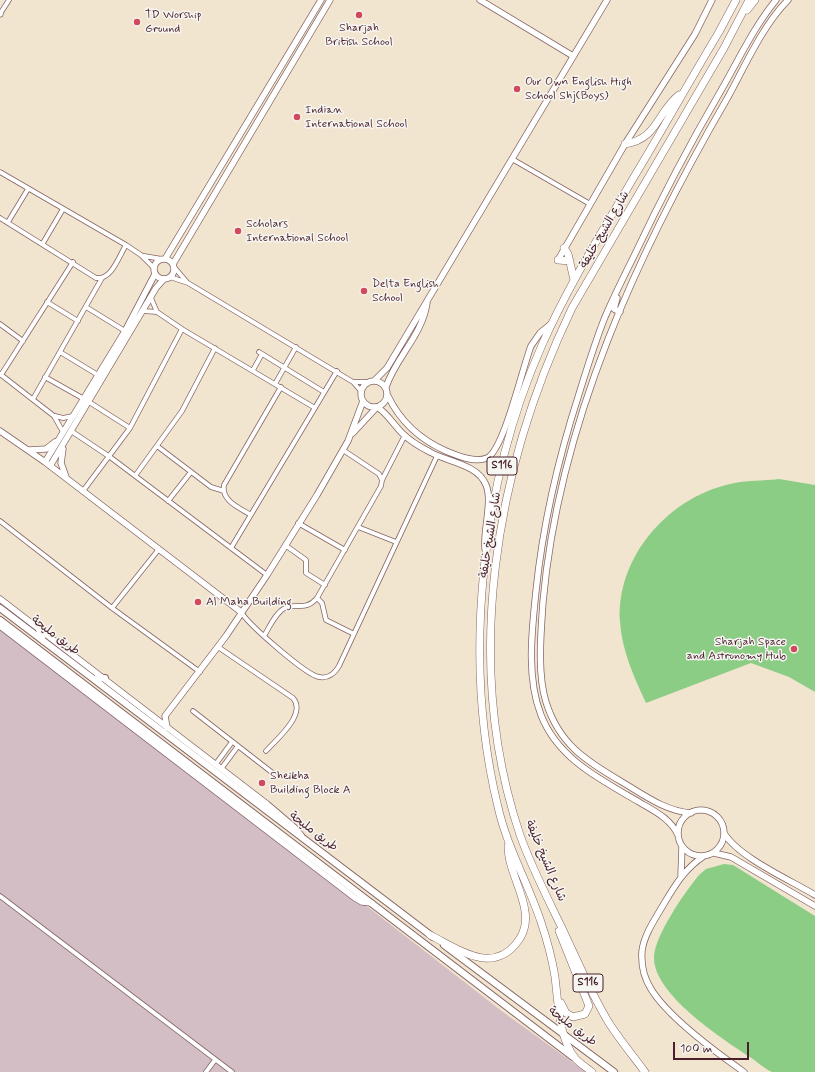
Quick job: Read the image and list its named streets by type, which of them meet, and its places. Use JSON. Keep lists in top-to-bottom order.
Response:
{
  "streets": {
    "highway": ["شارع الشيخ خليفة", "S116"],
    "main road": ["طريق مليحة"]
  },
  "crossings": [
    ["شارع الشيخ خليفة", "طريق مليحة"]
  ],
  "places": [
    "Sharjah British School",
    "TD Worship Ground",
    "Our Own English High School Shj(Boys)",
    "Indian International School",
    "Scholars International School",
    "Delta English School",
    "Al Maha Building",
    "Sharjah Space and Astronomy Hub",
    "Sheikha Building Block A"
  ],
  "scale_bar": "100 m"
}
